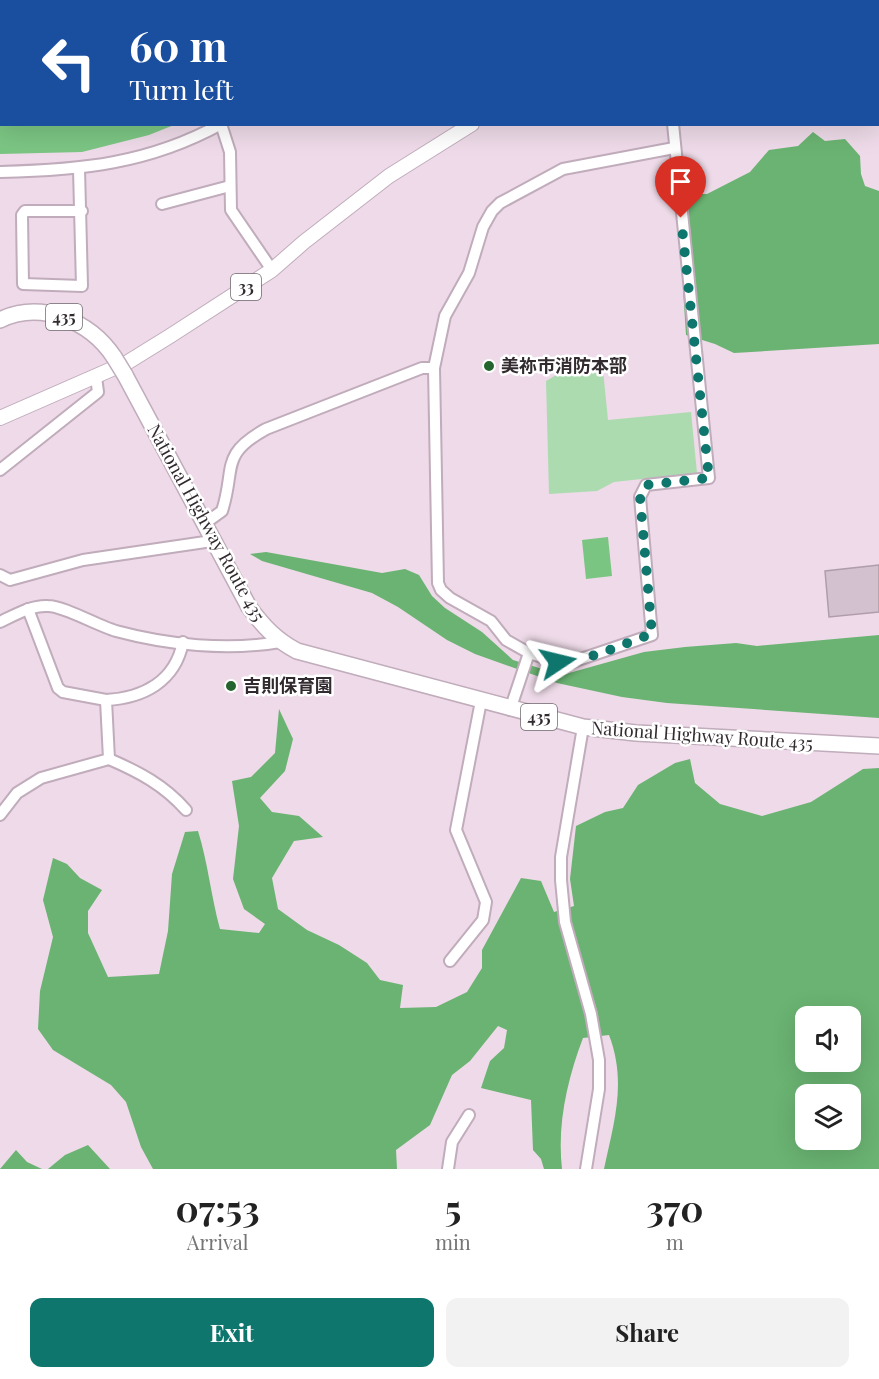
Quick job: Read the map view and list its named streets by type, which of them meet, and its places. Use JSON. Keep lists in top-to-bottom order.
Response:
{
  "streets": {
    "highway": ["435", "National Highway Route 435"],
    "main road": ["33"]
  },
  "places": ["美祢市消防本部", "吉則保育園"],
  "page": {
    "turn": ["60 m", "Turn left"],
    "eta": [
      "07:53",
      "Arrival",
      "5",
      "min",
      "370",
      "m"
    ],
    "buttons": ["Exit", "Share"]
  }
}
